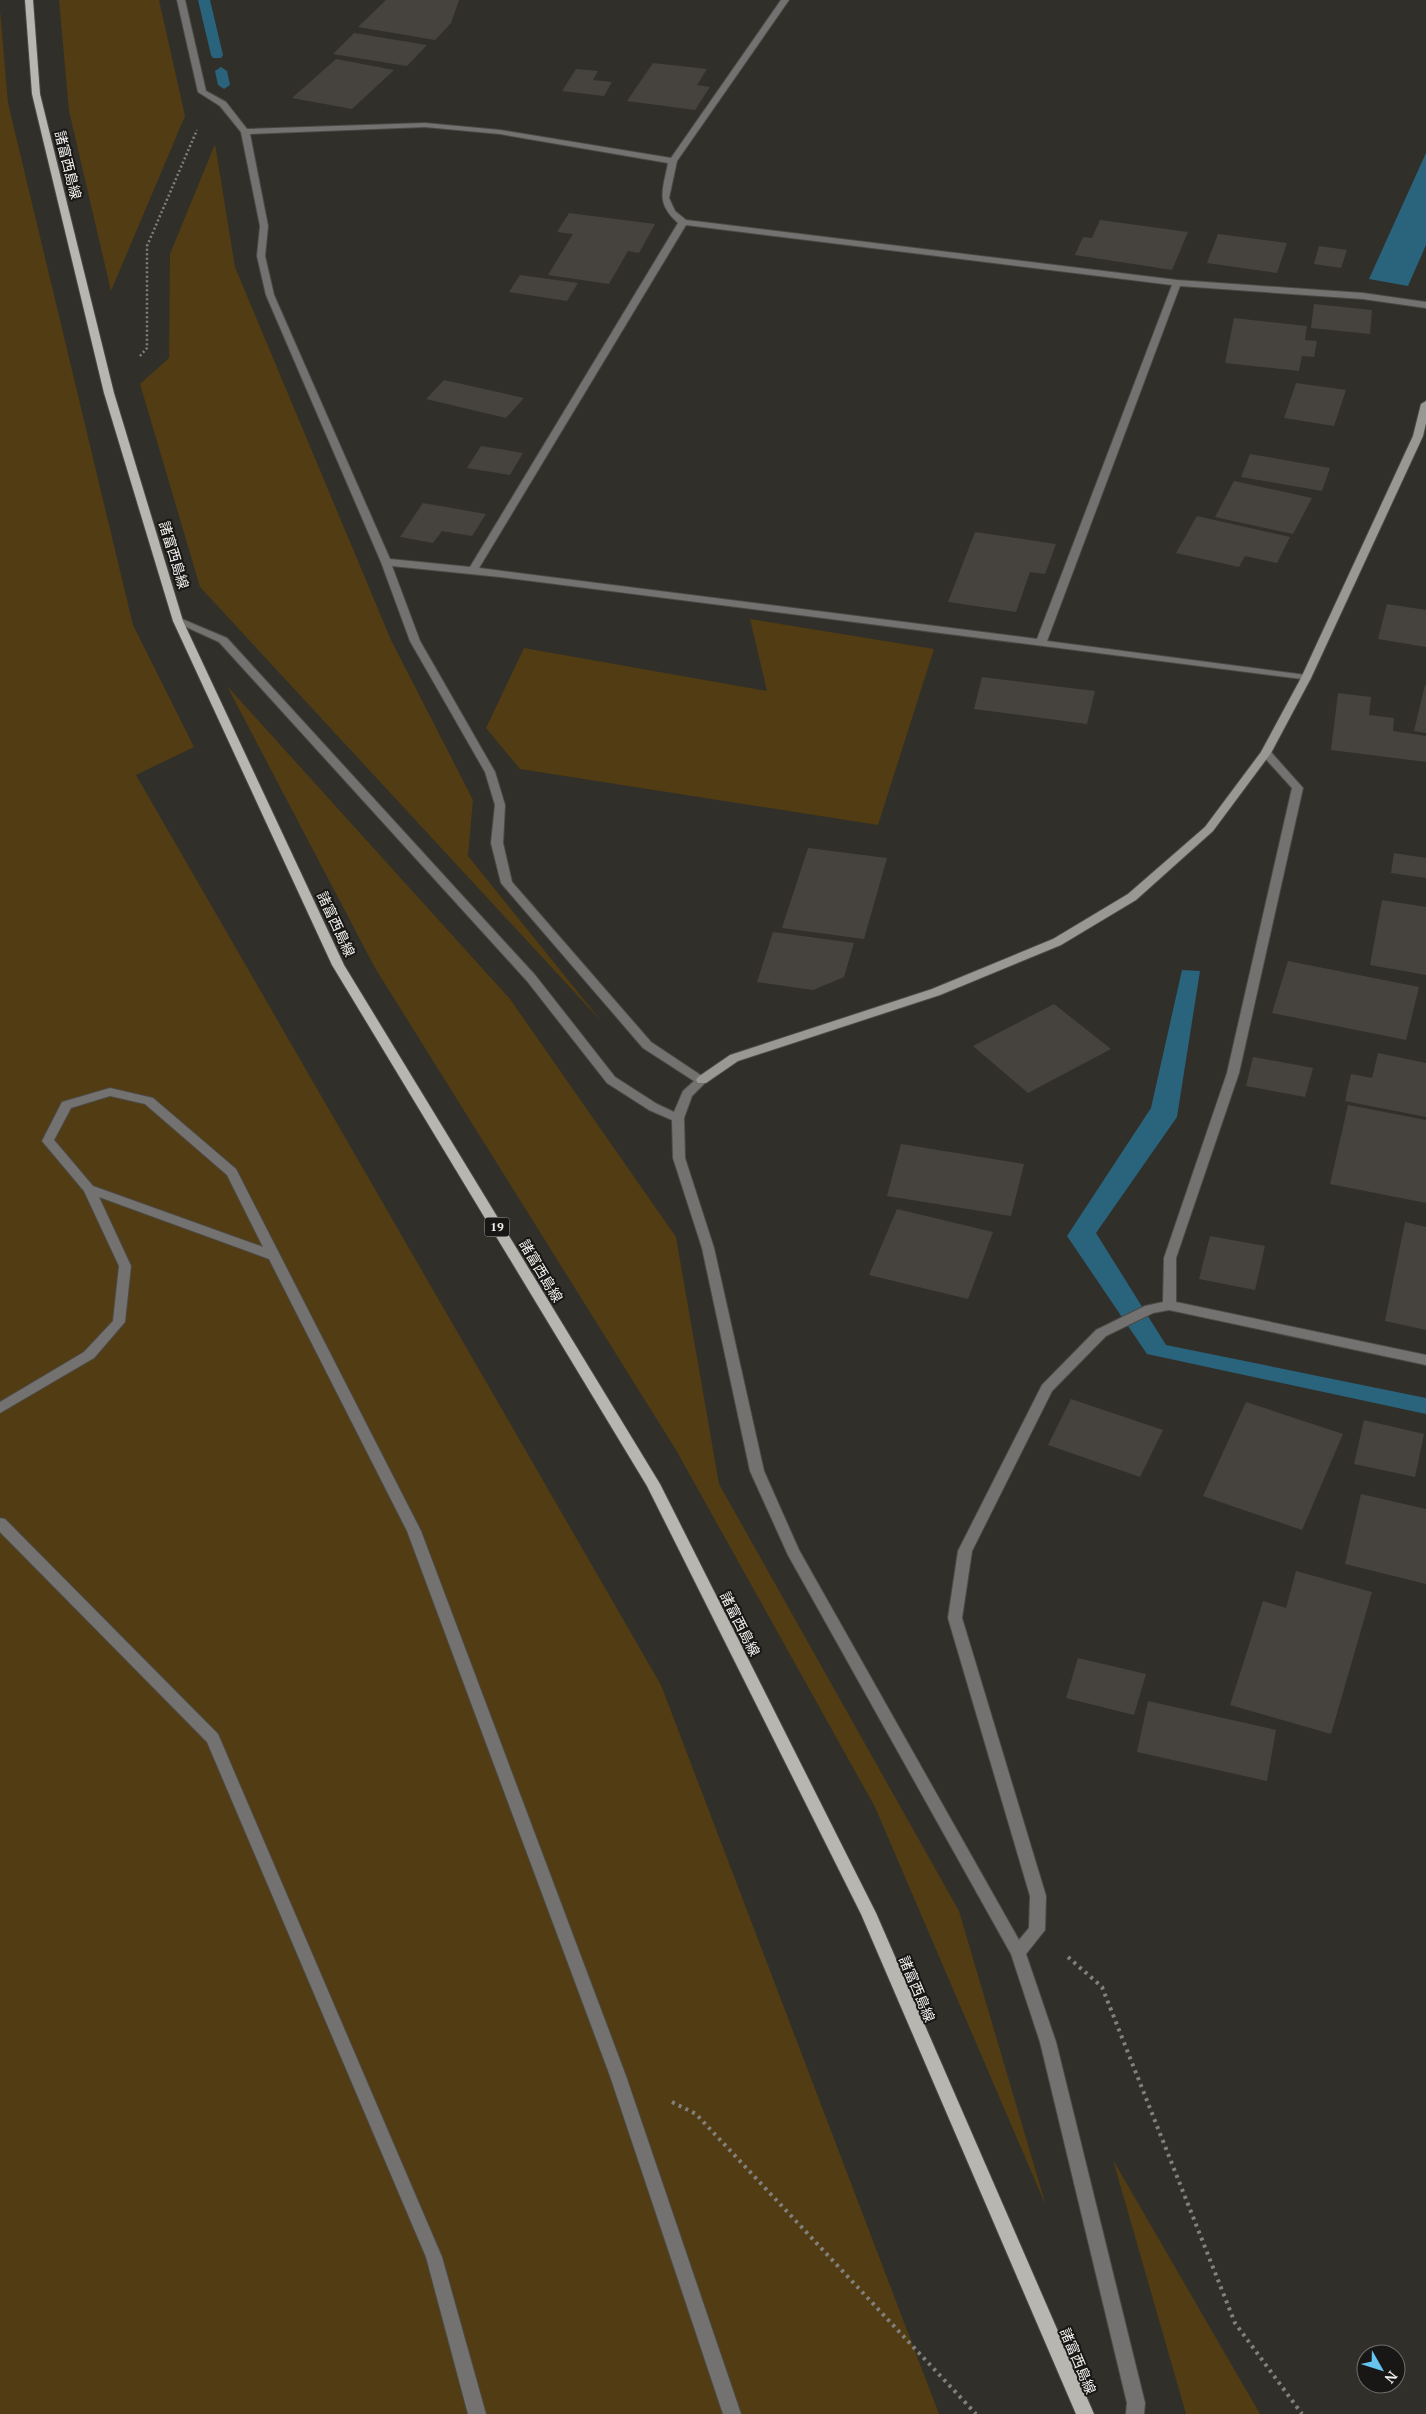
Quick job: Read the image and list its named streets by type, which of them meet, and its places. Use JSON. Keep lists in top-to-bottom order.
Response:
{
  "streets": {
    "main road": ["諸富西島線", "19"]
  },
  "north": "bottom right"
}
